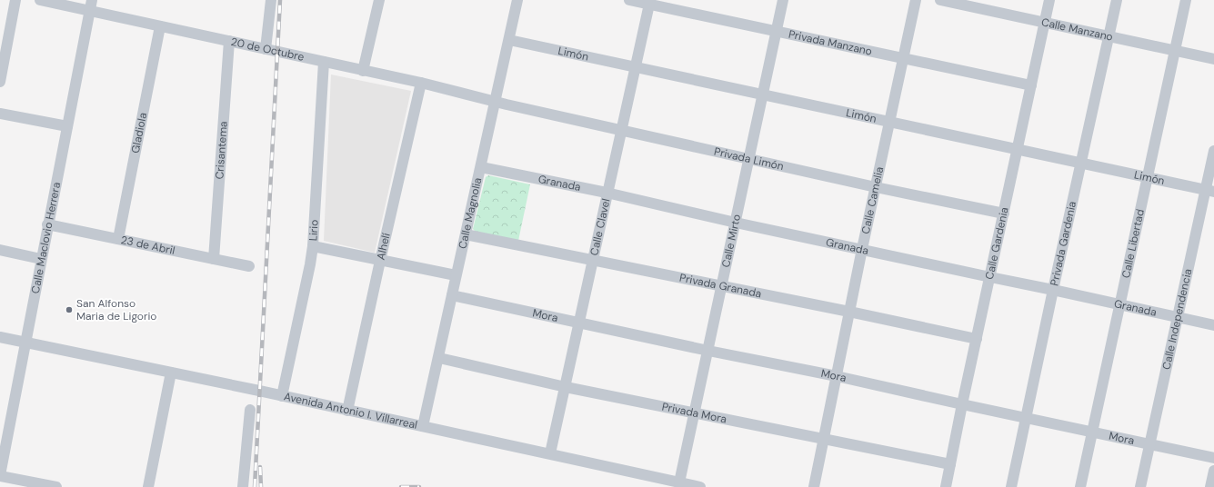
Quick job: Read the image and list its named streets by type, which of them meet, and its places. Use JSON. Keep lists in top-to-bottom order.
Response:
{
  "streets": {
    "street": [
      "Calle Manzano",
      "Privada Manzano",
      "20 de Octubre",
      "Limón",
      "Gladiola",
      "Crisantema",
      "Privada Limón",
      "Granada",
      "Calle Camelia",
      "Calle Magnolia",
      "Calle Clavel",
      "Lirio",
      "Calle Maclovio Herrera",
      "Calle Mirto",
      "Calle Gardenia",
      "Privada Gardenia",
      "Calle Libertad",
      "23 de Abril",
      "Alhelí",
      "Privada Granada",
      "Mora",
      "Calle Independencia",
      "Avenida Antonio I. Villarreal",
      "Privada Mora"
    ]
  },
  "crossings": [
    ["Calle Manzano", "Calle Gardenia"],
    ["Calle Manzano", "Privada Gardenia"],
    ["Calle Manzano", "Calle Libertad"],
    ["Privada Manzano", "Calle Camelia"],
    ["Privada Manzano", "Calle Clavel"],
    ["Privada Manzano", "Calle Mirto"],
    ["Privada Manzano", "Calle Gardenia"],
    ["20 de Octubre", "Gladiola"],
    ["20 de Octubre", "Crisantema"],
    ["20 de Octubre", "Privada Limón"],
    ["20 de Octubre", "Calle Magnolia"],
    ["20 de Octubre", "Lirio"],
    ["20 de Octubre", "Calle Maclovio Herrera"],
    ["20 de Octubre", "Alhelí"],
    ["Limón", "Calle Camelia"],
    ["Limón", "Calle Magnolia"],
    ["Limón", "Calle Clavel"],
    ["Limón", "Calle Mirto"],
    ["Limón", "Calle Gardenia"],
    ["Limón", "Privada Gardenia"],
    ["Limón", "Calle Libertad"],
    ["Limón", "Calle Independencia"],
    ["Gladiola", "23 de Abril"],
    ["Crisantema", "23 de Abril"],
    ["Privada Limón", "Calle Camelia"],
    ["Privada Limón", "Calle Magnolia"],
    ["Privada Limón", "Calle Clavel"],
    ["Privada Limón", "Calle Mirto"],
    ["Privada Limón", "Calle Gardenia"],
    ["Granada", "Calle Camelia"],
    ["Granada", "Calle Magnolia"],
    ["Granada", "Calle Clavel"],
    ["Granada", "Calle Mirto"],
    ["Granada", "Calle Gardenia"],
    ["Granada", "Privada Gardenia"],
    ["Granada", "Calle Libertad"],
    ["Granada", "Calle Independencia"],
    ["Calle Camelia", "Privada Granada"],
    ["Calle Camelia", "Mora"],
    ["Calle Camelia", "Privada Mora"],
    ["Calle Magnolia", "Privada Granada"],
    ["Calle Magnolia", "Mora"],
    ["Calle Magnolia", "Avenida Antonio I. Villarreal"],
    ["Calle Magnolia", "Privada Mora"],
    ["Calle Clavel", "Privada Granada"],
    ["Calle Clavel", "Mora"],
    ["Calle Clavel", "Avenida Antonio I. Villarreal"],
    ["Calle Clavel", "Privada Mora"],
    ["Lirio", "Avenida Antonio I. Villarreal"],
    ["Calle Maclovio Herrera", "23 de Abril"],
    ["Calle Maclovio Herrera", "Avenida Antonio I. Villarreal"],
    ["Calle Mirto", "Privada Granada"],
    ["Calle Mirto", "Mora"],
    ["Calle Mirto", "Avenida Antonio I. Villarreal"],
    ["Calle Mirto", "Privada Mora"],
    ["Calle Gardenia", "Privada Granada"],
    ["Calle Gardenia", "Mora"],
    ["Calle Gardenia", "Privada Mora"],
    ["Privada Gardenia", "Mora"],
    ["Calle Libertad", "Mora"],
    ["Alhelí", "Avenida Antonio I. Villarreal"],
    ["Mora", "Calle Independencia"]
  ],
  "places": ["San Alfonso Maria de Ligorio"]
}
